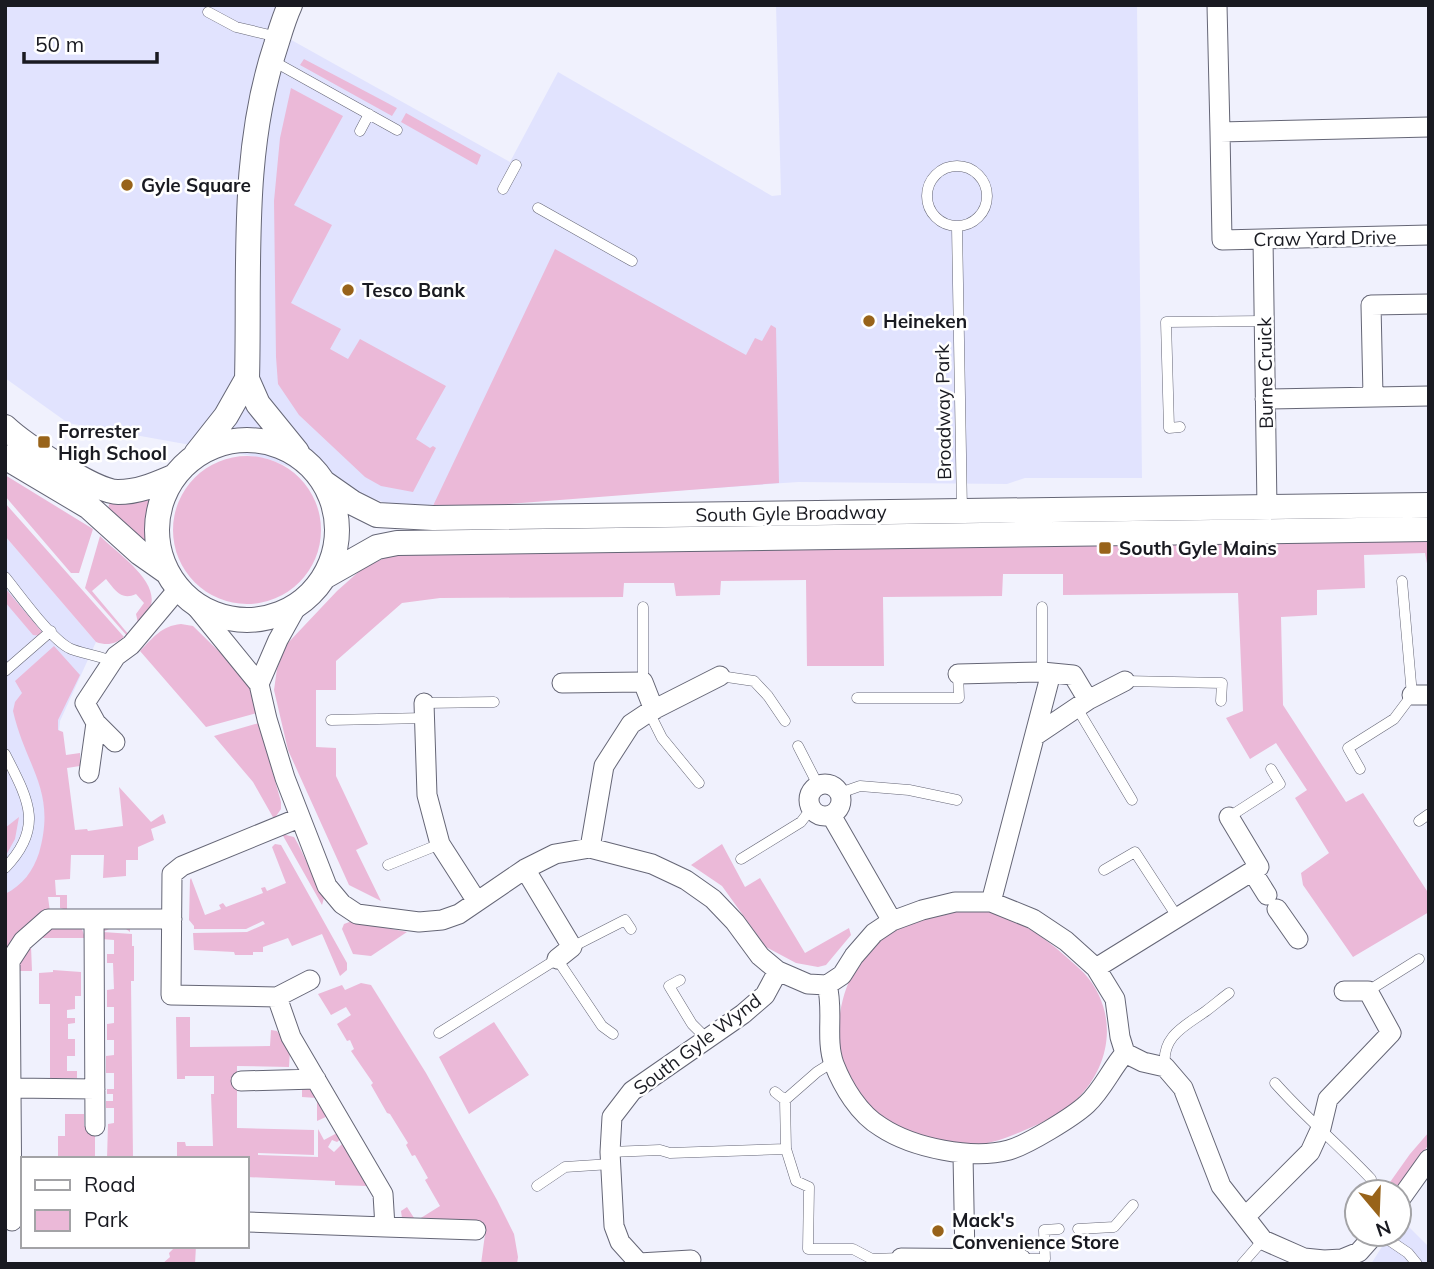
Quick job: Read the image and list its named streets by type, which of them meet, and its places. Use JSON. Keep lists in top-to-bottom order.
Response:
{
  "streets": {
    "street": [
      "Craw Yard Drive",
      "Burne Cruick",
      "South Gyle Broadway",
      "South Gyle Wynd"
    ],
    "lane": ["Broadway Park"]
  },
  "crossings": [
    ["Craw Yard Drive", "Burne Cruick"],
    ["Burne Cruick", "South Gyle Broadway"],
    ["Broadway Park", "South Gyle Broadway"]
  ],
  "places": {
    "other": [
      "Gyle Square",
      "Tesco Bank",
      "Heineken",
      "Mack's Convenience Store"
    ],
    "transit": ["Forrester High School", "South Gyle Mains"]
  },
  "legend": ["Road", "Park"],
  "scale_bar": "50 m",
  "north": "bottom"
}
